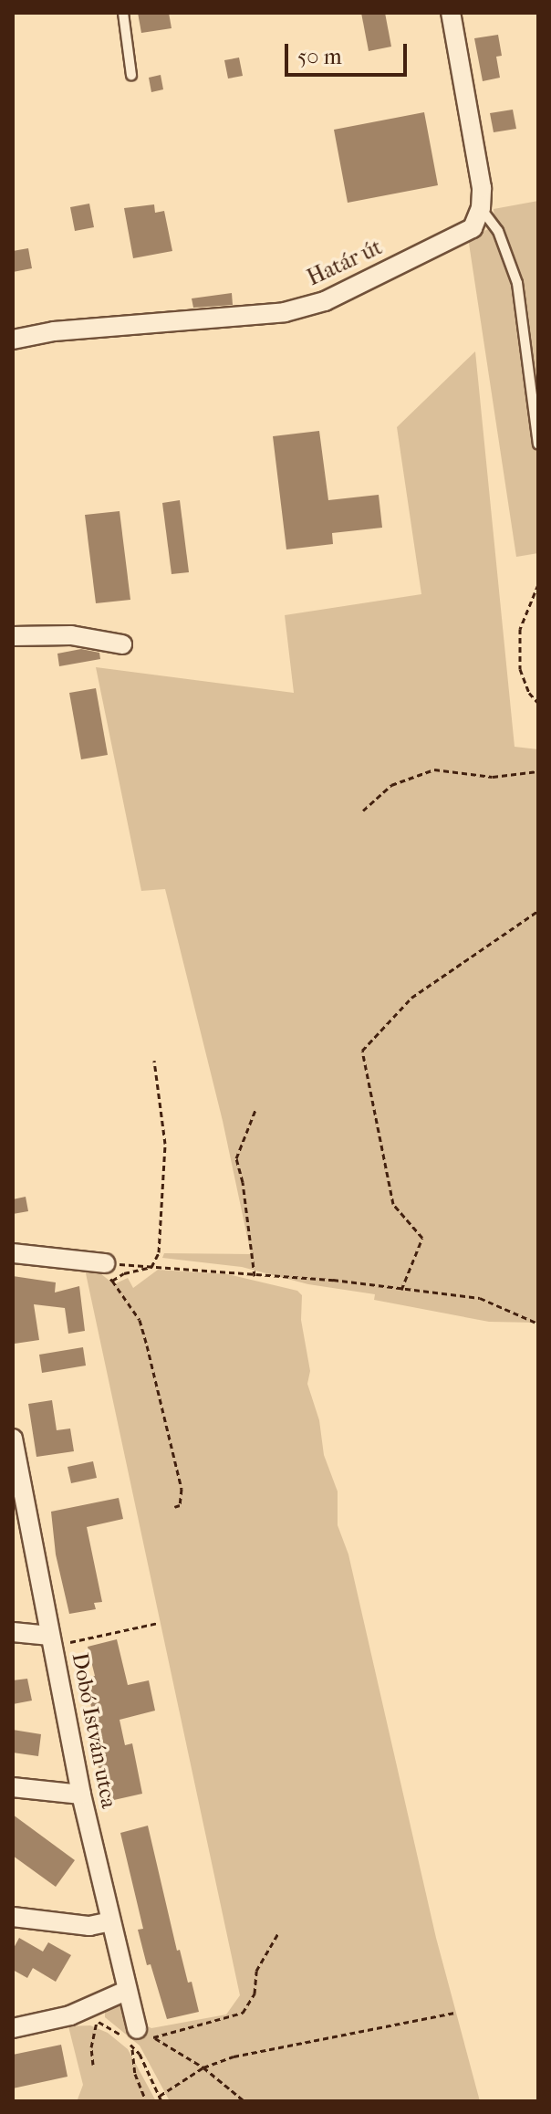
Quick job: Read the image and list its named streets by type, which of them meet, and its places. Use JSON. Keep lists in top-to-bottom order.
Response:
{
  "streets": {
    "street": ["Határ út", "Dobó István utca"]
  },
  "scale_bar": "50 m"
}
